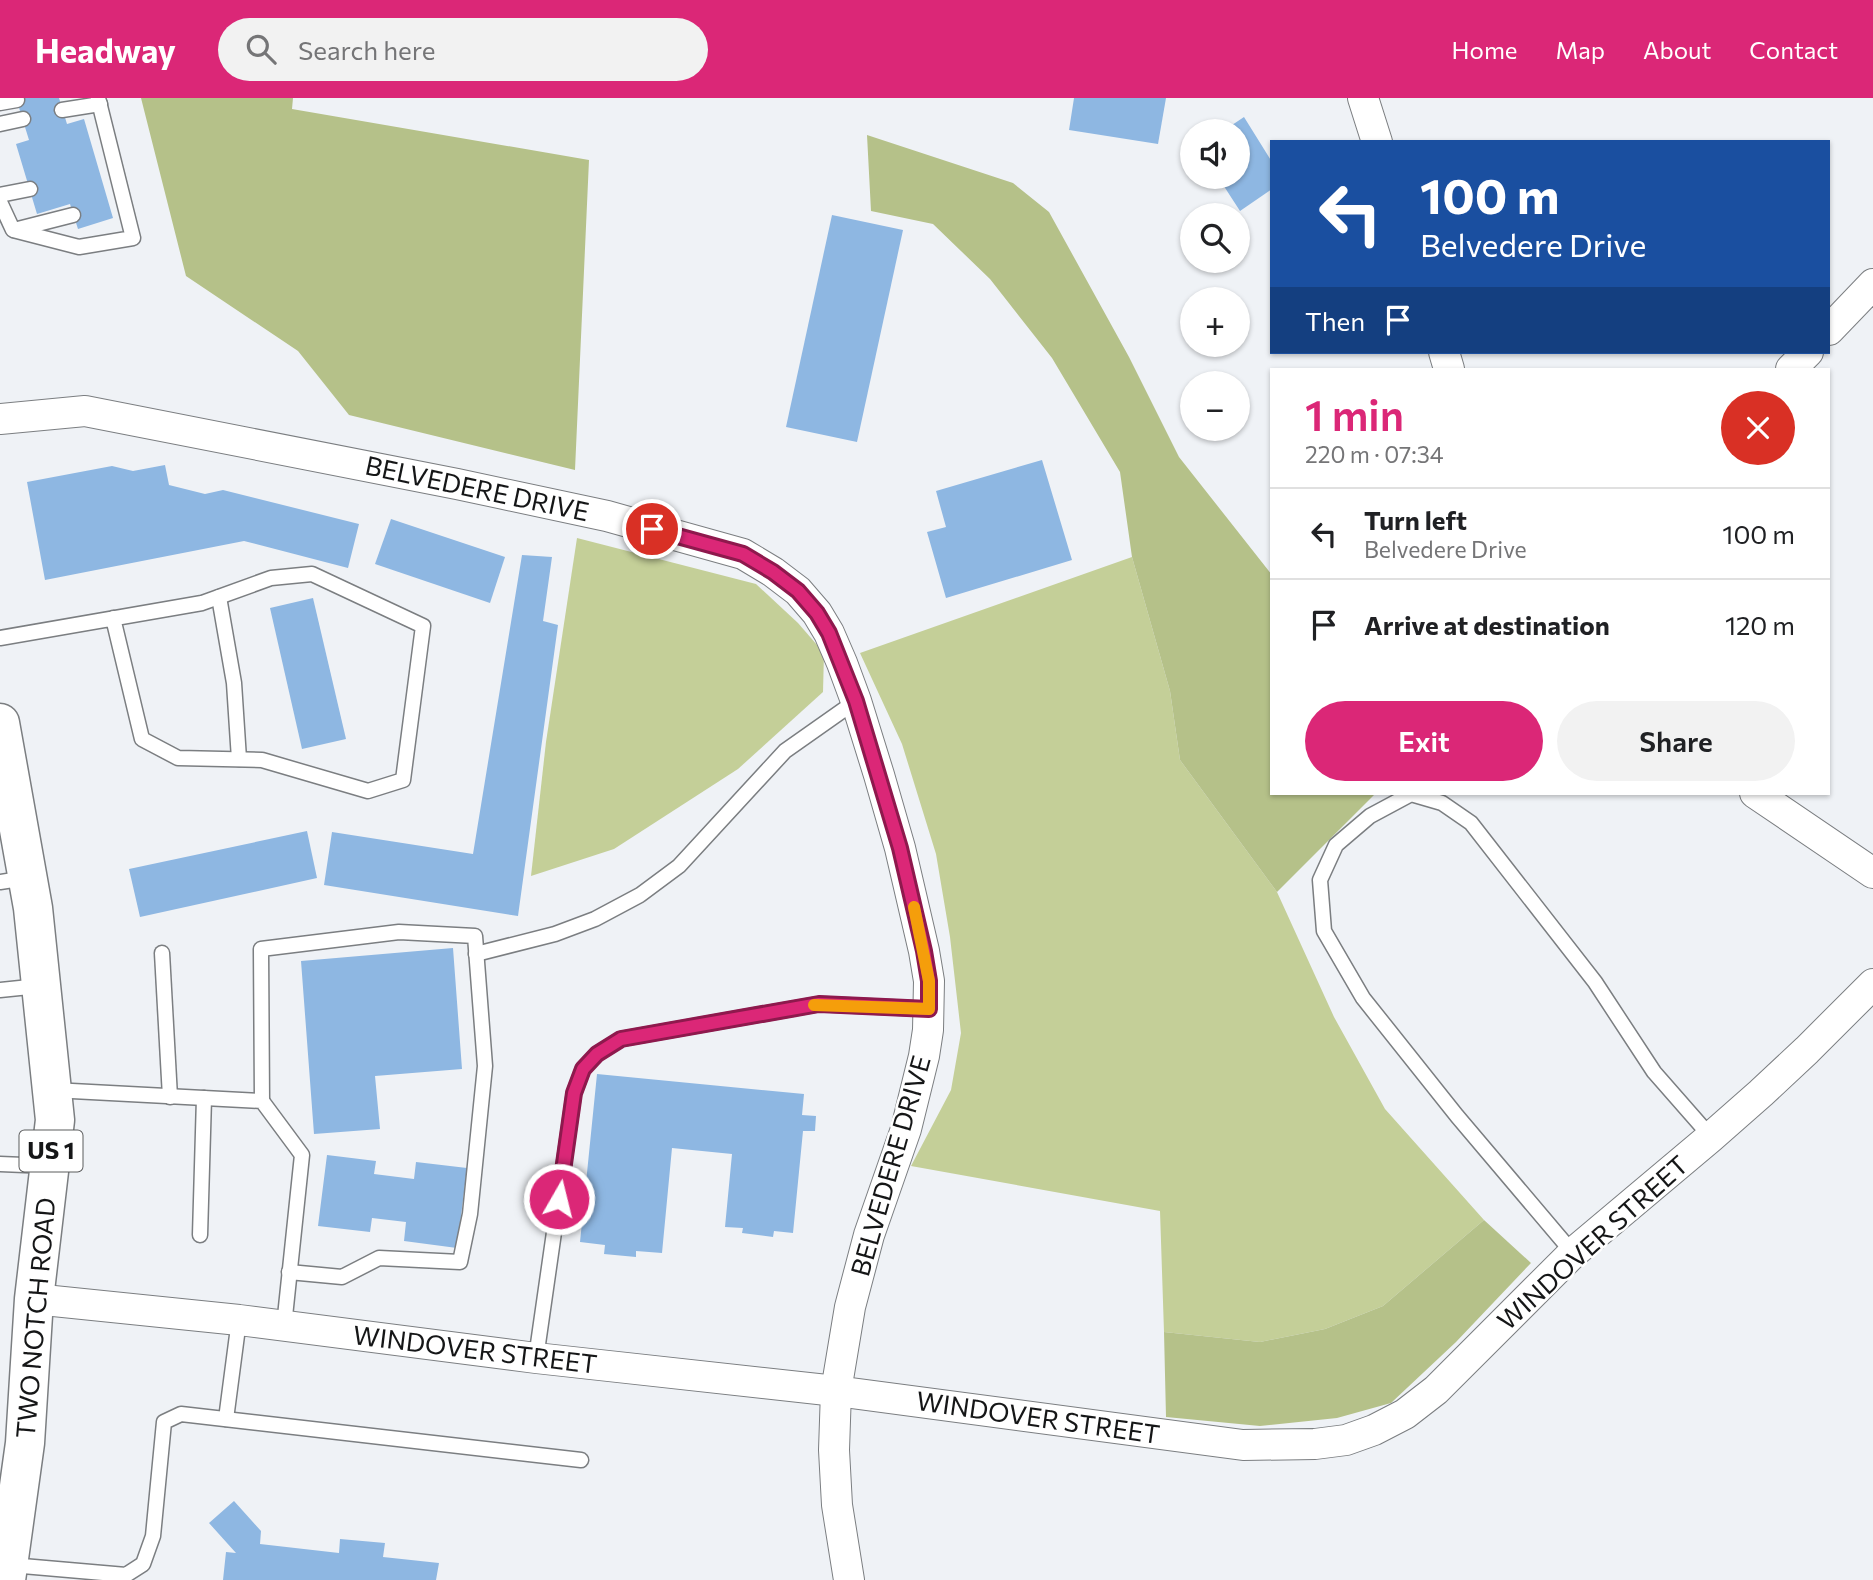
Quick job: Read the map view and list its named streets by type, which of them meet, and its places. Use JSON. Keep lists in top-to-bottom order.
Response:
{
  "streets": {
    "main road": ["US 1", "TWO NOTCH ROAD"],
    "street": ["BELVEDERE DRIVE", "WINDOVER STREET"]
  },
  "crossings": [
    ["BELVEDERE DRIVE", "WINDOVER STREET"],
    ["WINDOVER STREET", "TWO NOTCH ROAD"]
  ],
  "page": {
    "header": "Headway",
    "search": "Search here",
    "nav": [
      "Home",
      "Map",
      "About",
      "Contact"
    ],
    "map_buttons": ["+", "−"],
    "turn": ["100 m", "Belvedere Drive"],
    "then": "Then",
    "heading": ["1 min", "220 m · 07:34"],
    "list": [
      {
        "name": "Turn left",
        "note": "Belvedere Drive",
        "value": "100 m"
      },
      {
        "name": "Arrive at destination",
        "value": "120 m"
      }
    ],
    "buttons": ["Exit", "Share"]
  }
}
